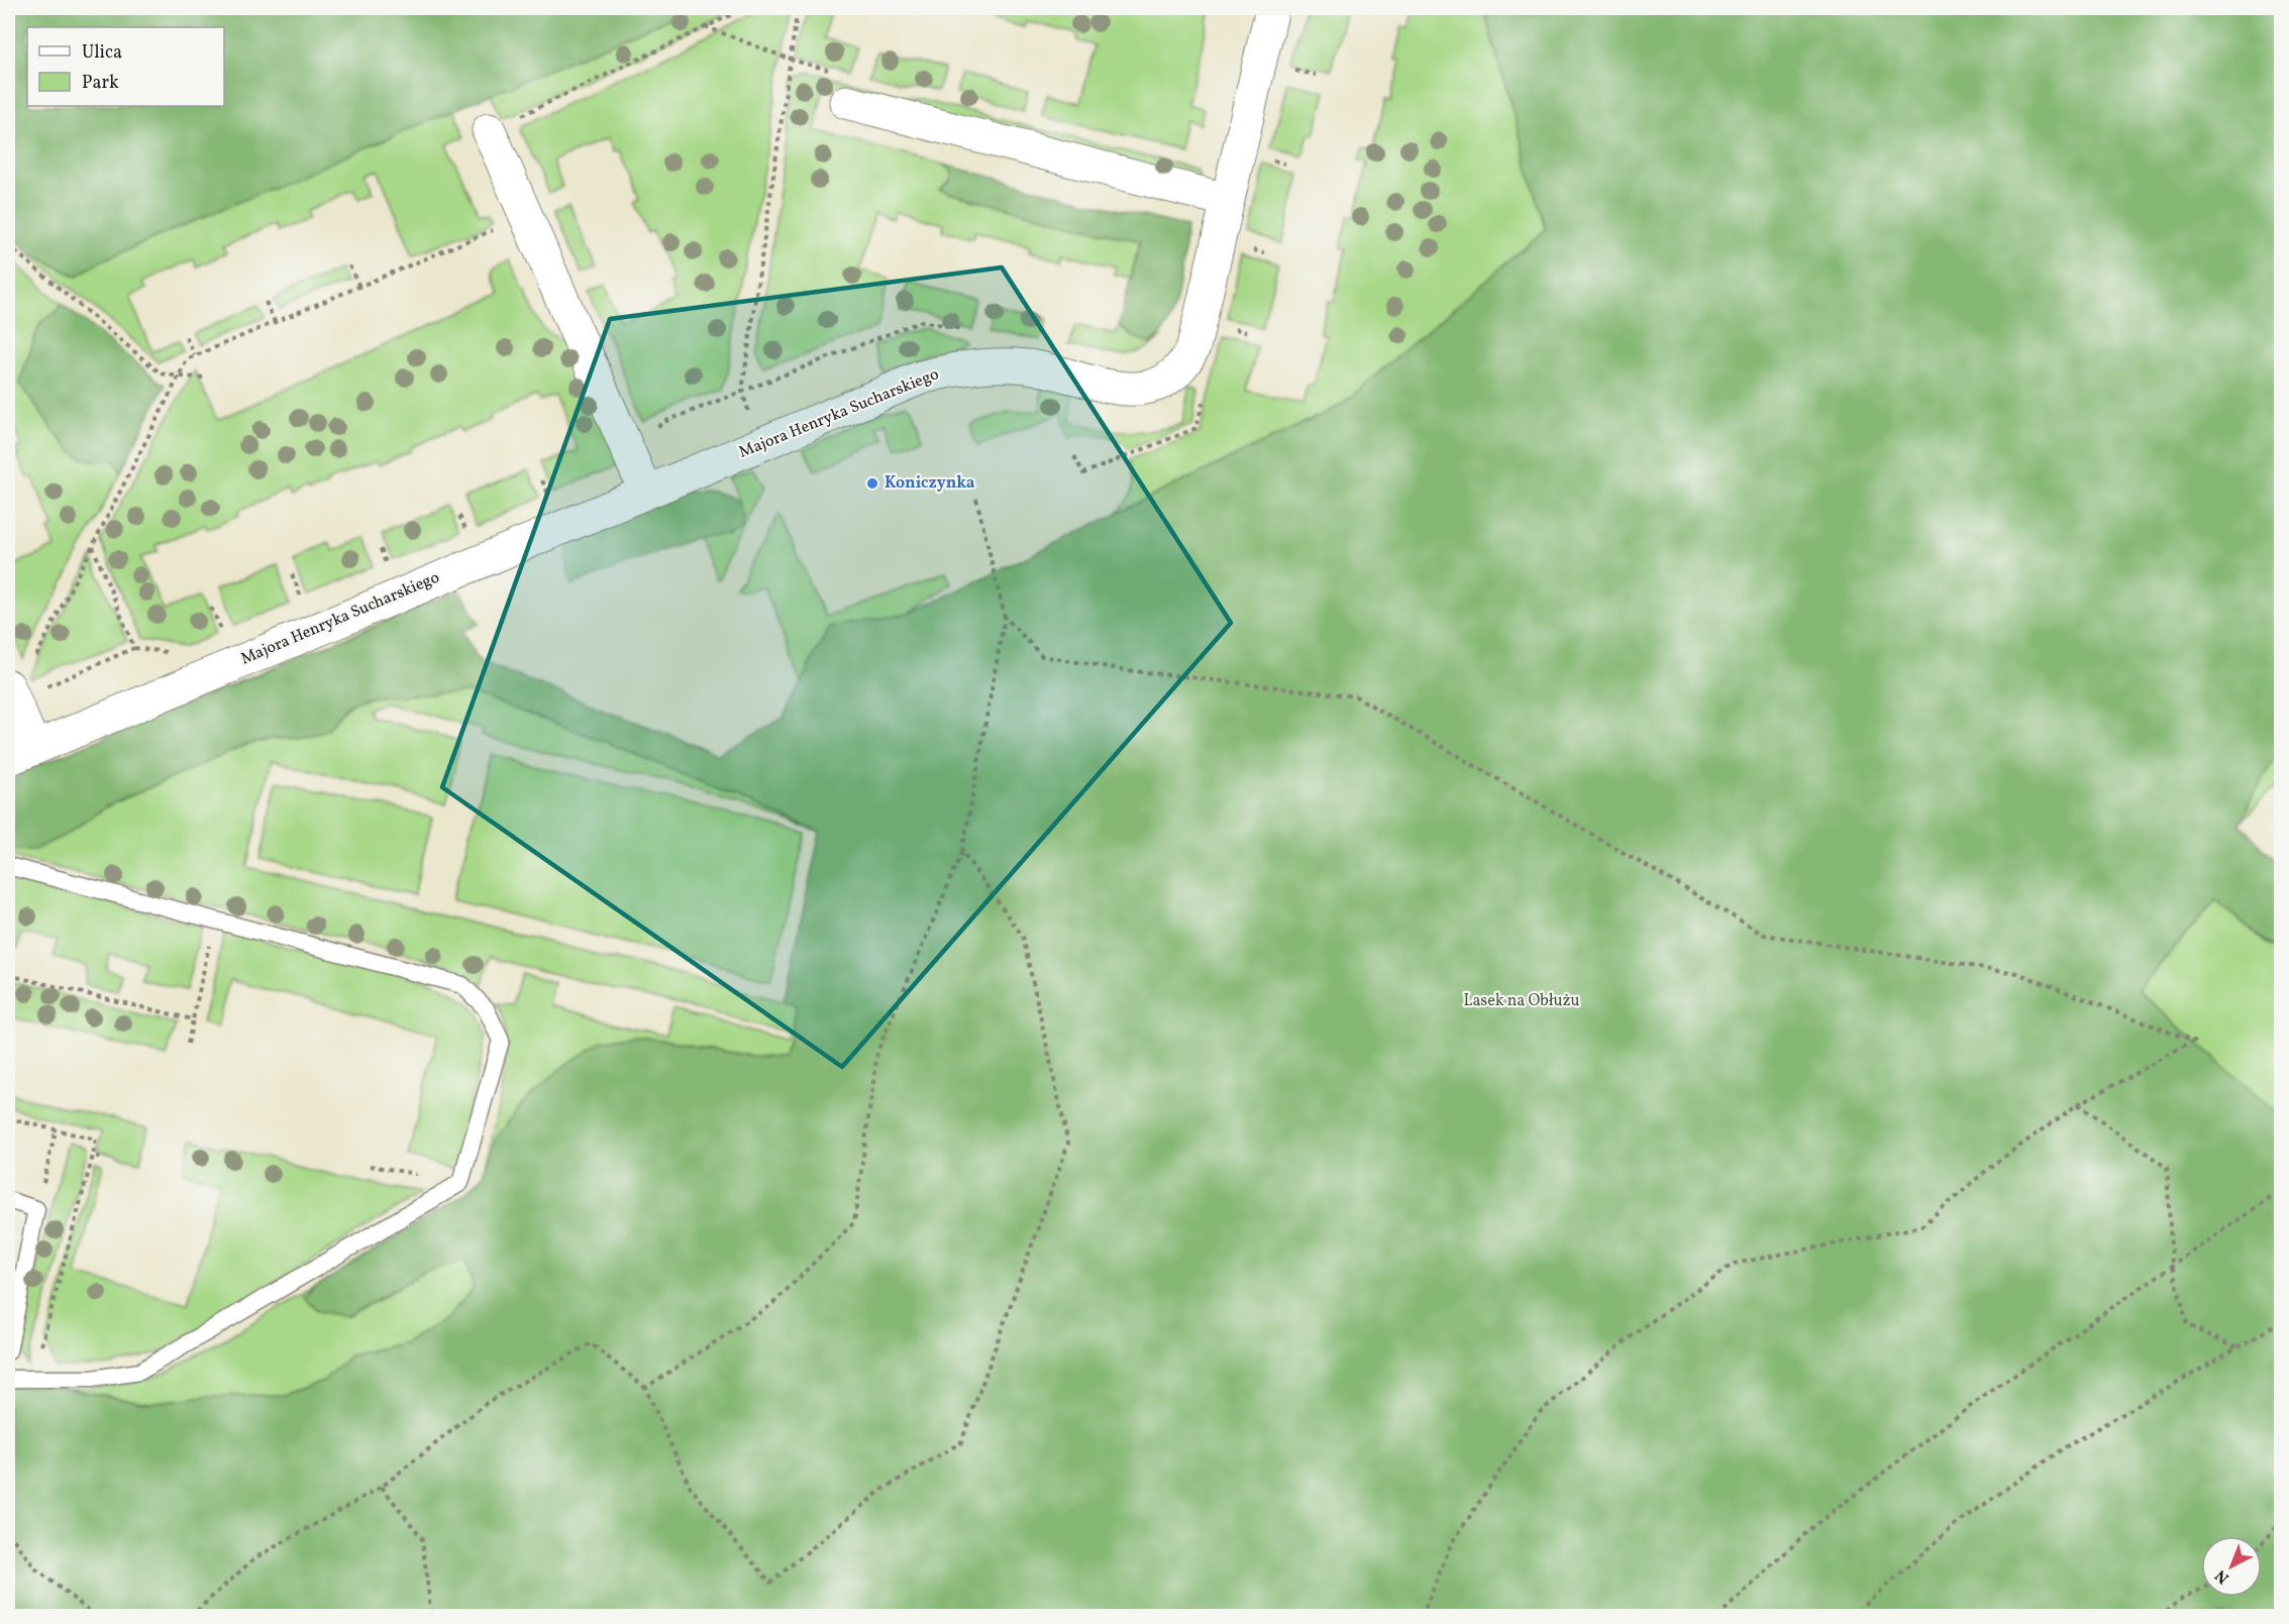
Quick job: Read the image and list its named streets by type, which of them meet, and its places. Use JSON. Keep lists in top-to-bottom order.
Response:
{
  "streets": {
    "street": ["Majora Henryka Sucharskiego"]
  },
  "parks": ["Lasek na Obłużu"],
  "places": ["Koniczynka"],
  "legend": ["Ulica", "Park"],
  "north": "bottom left"
}
